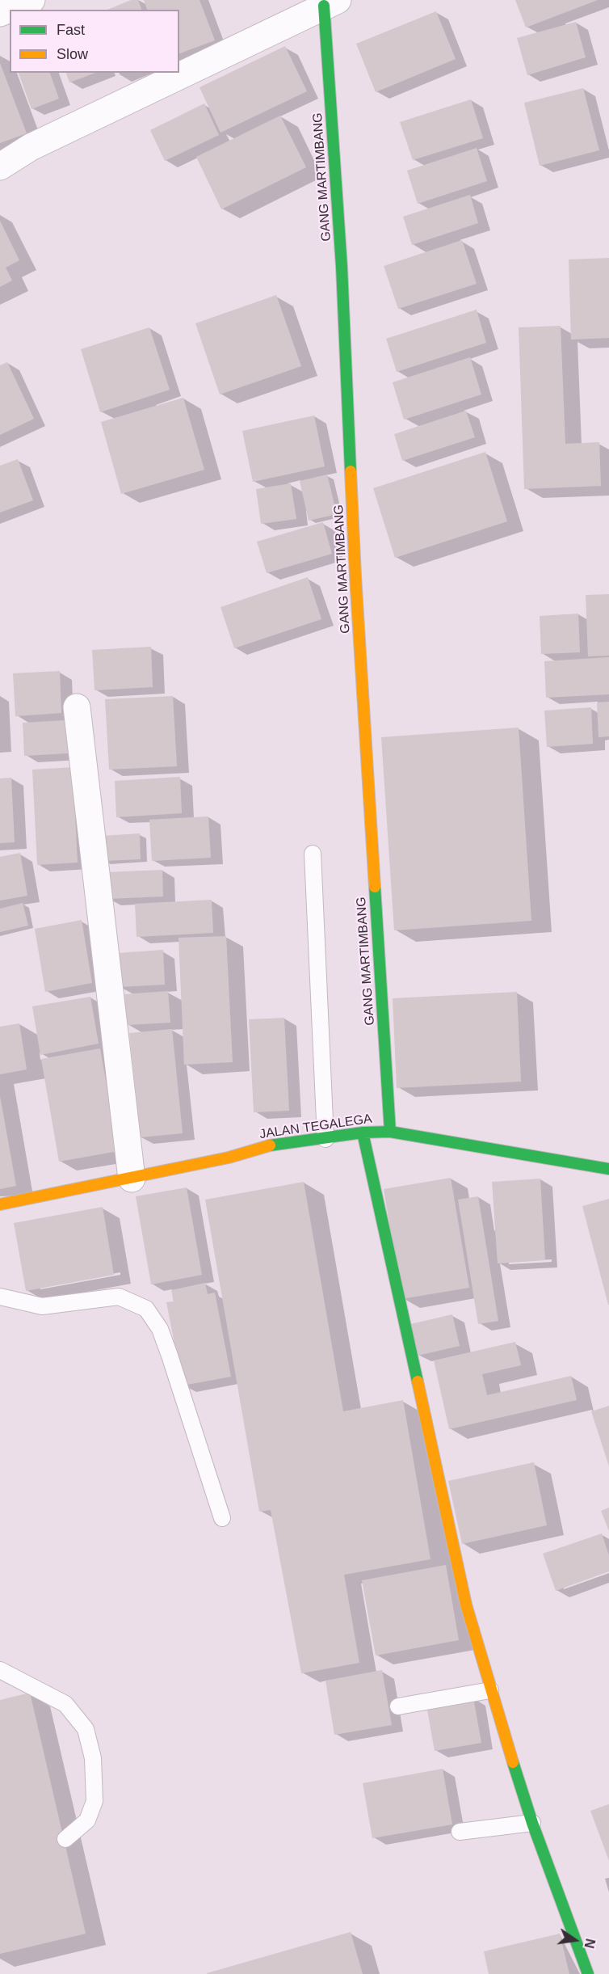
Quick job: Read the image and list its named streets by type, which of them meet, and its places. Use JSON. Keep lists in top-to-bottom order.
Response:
{
  "streets": {
    "street": ["GANG MARTIMBANG", "JALAN TEGALEGA"]
  },
  "crossings": [
    ["GANG MARTIMBANG", "JALAN TEGALEGA"]
  ],
  "legend": ["Fast", "Slow"],
  "north": "right"
}
